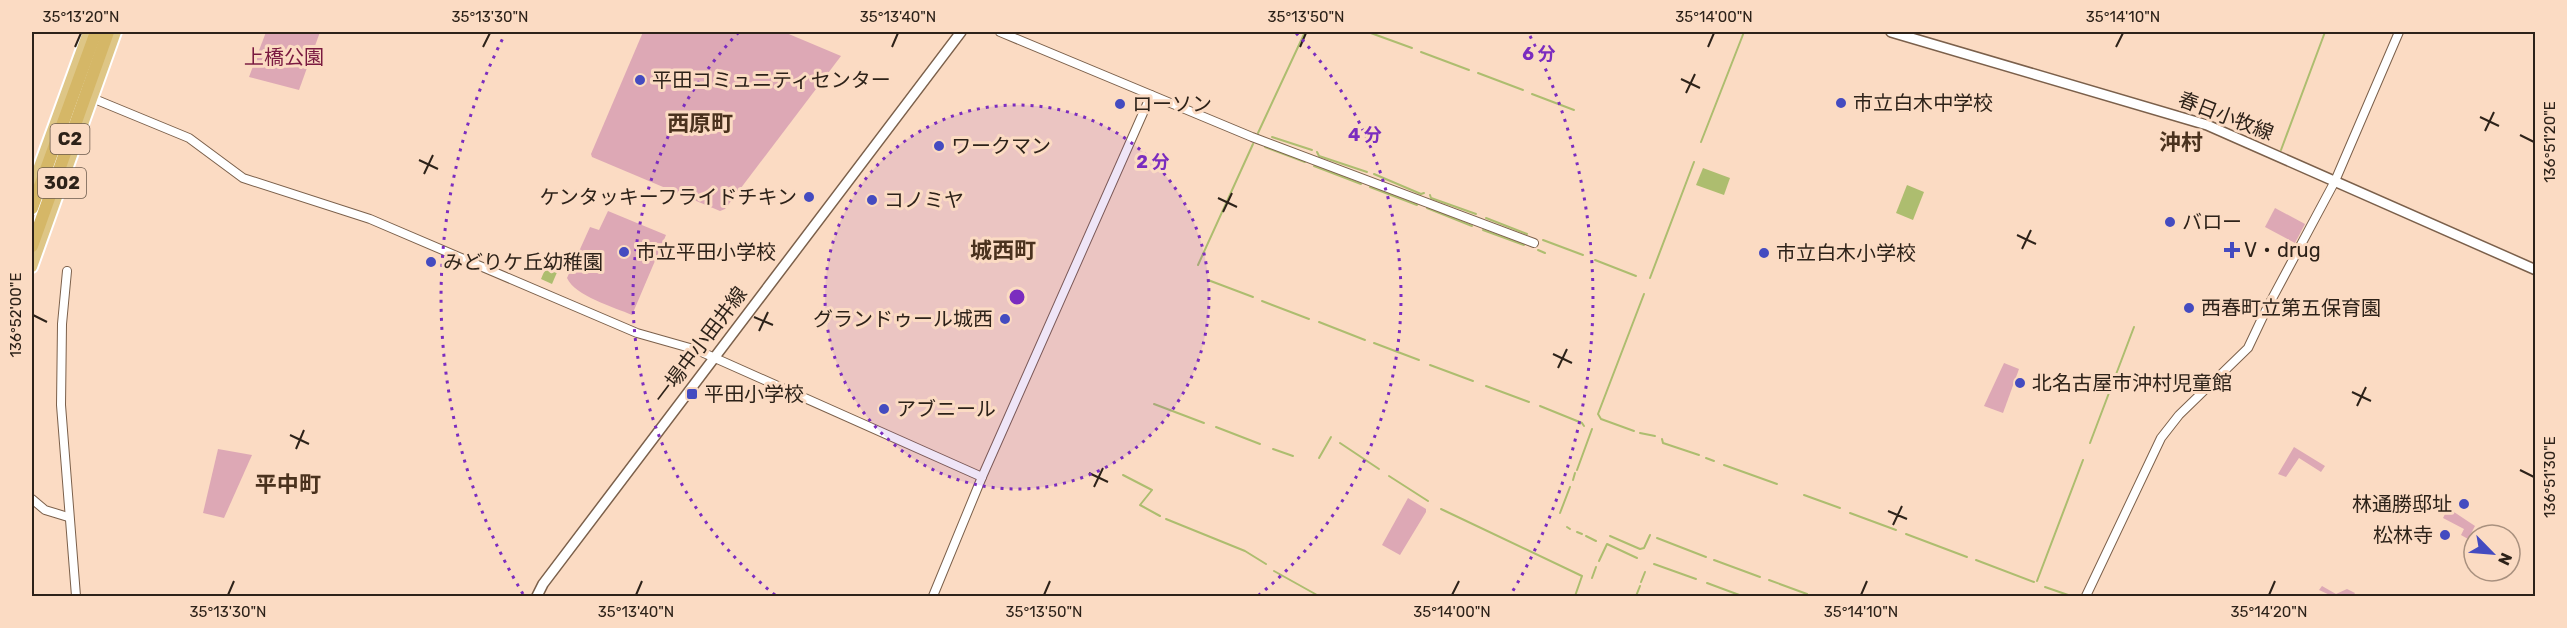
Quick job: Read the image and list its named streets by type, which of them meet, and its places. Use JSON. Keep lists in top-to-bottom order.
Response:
{
  "streets": {
    "highway": ["C2", "302"],
    "main road": ["春日小牧線", "一場中小田井線"]
  },
  "districts": [
    "西原町",
    "沖村",
    "城西町",
    "平中町"
  ],
  "parks": ["上橋公園"],
  "places": {
    "other": [
      "平田コミュニティセンター",
      "市立白木中学校",
      "ローソン",
      "ワークマン",
      "ケンタッキーフライドチキン",
      "コノミヤ",
      "バロー",
      "市立平田小学校",
      "市立白木小学校",
      "みどりケ丘幼稚園",
      "西春町立第五保育園",
      "グランドゥール城西",
      "北名古屋市沖村児童館",
      "アブニール",
      "林通勝邸址",
      "松林寺"
    ],
    "health": ["V・drug"],
    "transit": ["平田小学校"]
  },
  "north": "bottom right",
  "coordinates": [
    "35°13'20\"N",
    "35°13'30\"N",
    "35°13'40\"N",
    "35°13'50\"N",
    "35°14'00\"N",
    "35°14'10\"N",
    "136°51'20\"E",
    "136°52'00\"E",
    "136°51'30\"E",
    "35°14'20\"N"
  ],
  "rings": ["6 分", "4 分", "2 分"]
}
